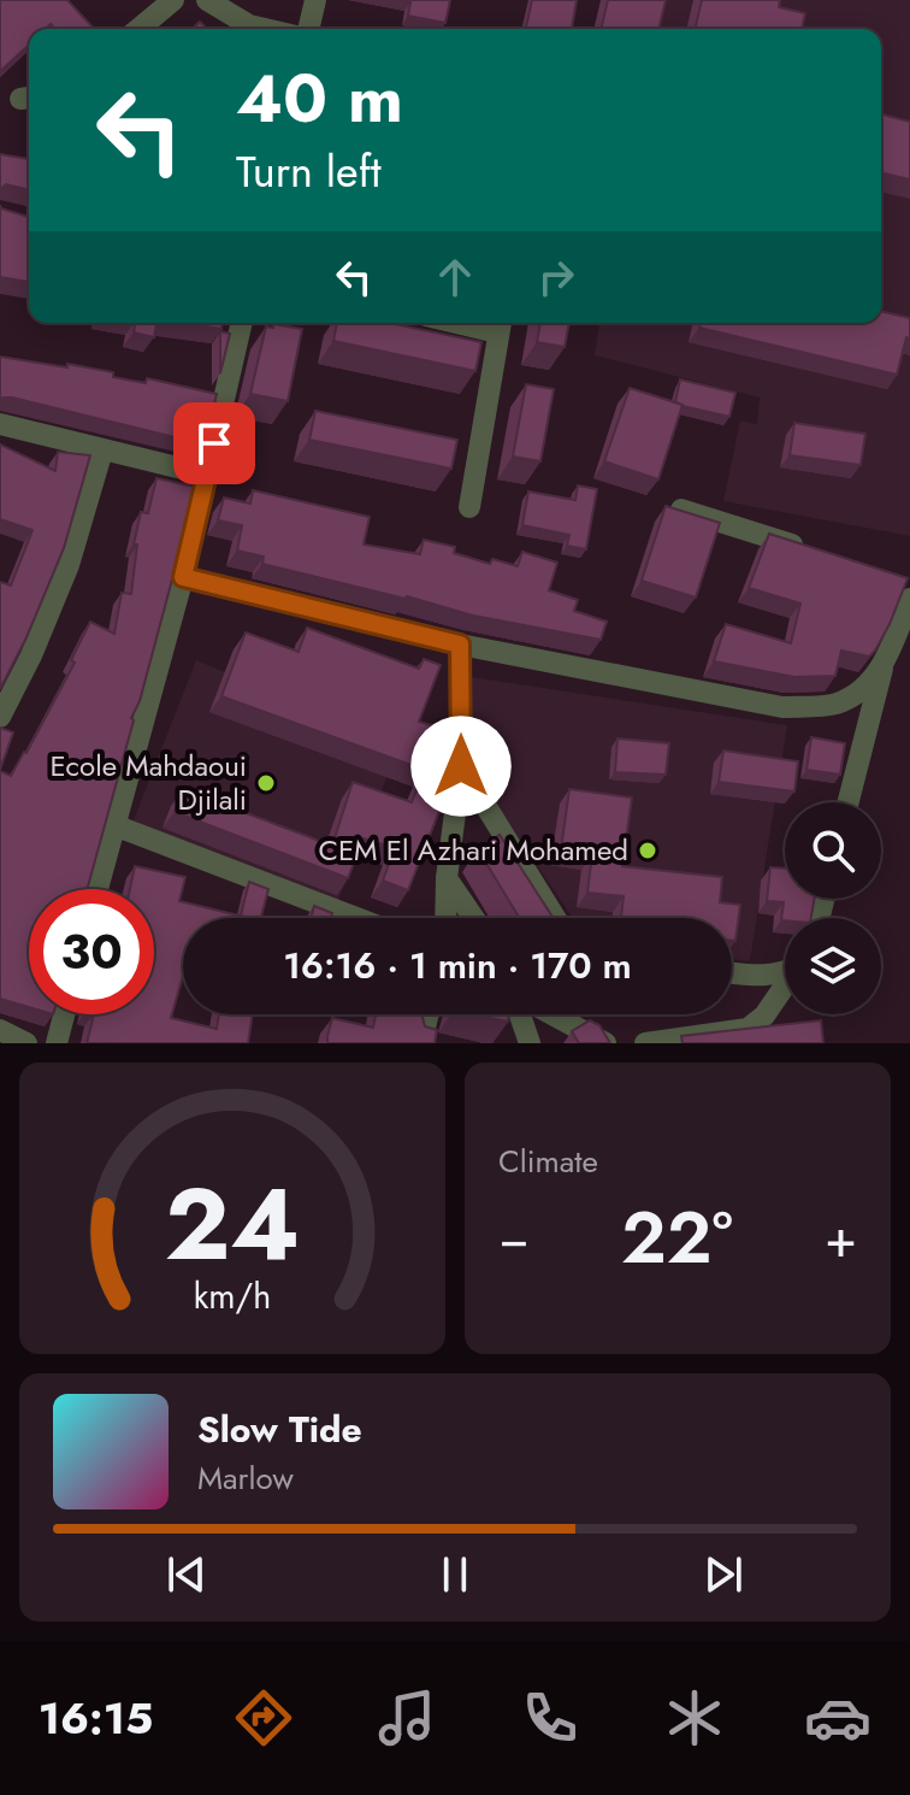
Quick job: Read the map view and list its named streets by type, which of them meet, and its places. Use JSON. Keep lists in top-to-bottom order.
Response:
{
  "places": ["Ecole Mahdaoui Djilali", "CEM El Azhari Mohamed"],
  "page": {
    "turn": ["40 m", "Turn left"],
    "limit": "30",
    "trip": "16:16 · 1 min · 170 m",
    "tile": "Climate",
    "heat": ["−", "22°", "+"],
    "song": ["Slow Tide", "Marlow"],
    "tabs": "16:15",
    "gauge": ["24", "km/h"]
  }
}
